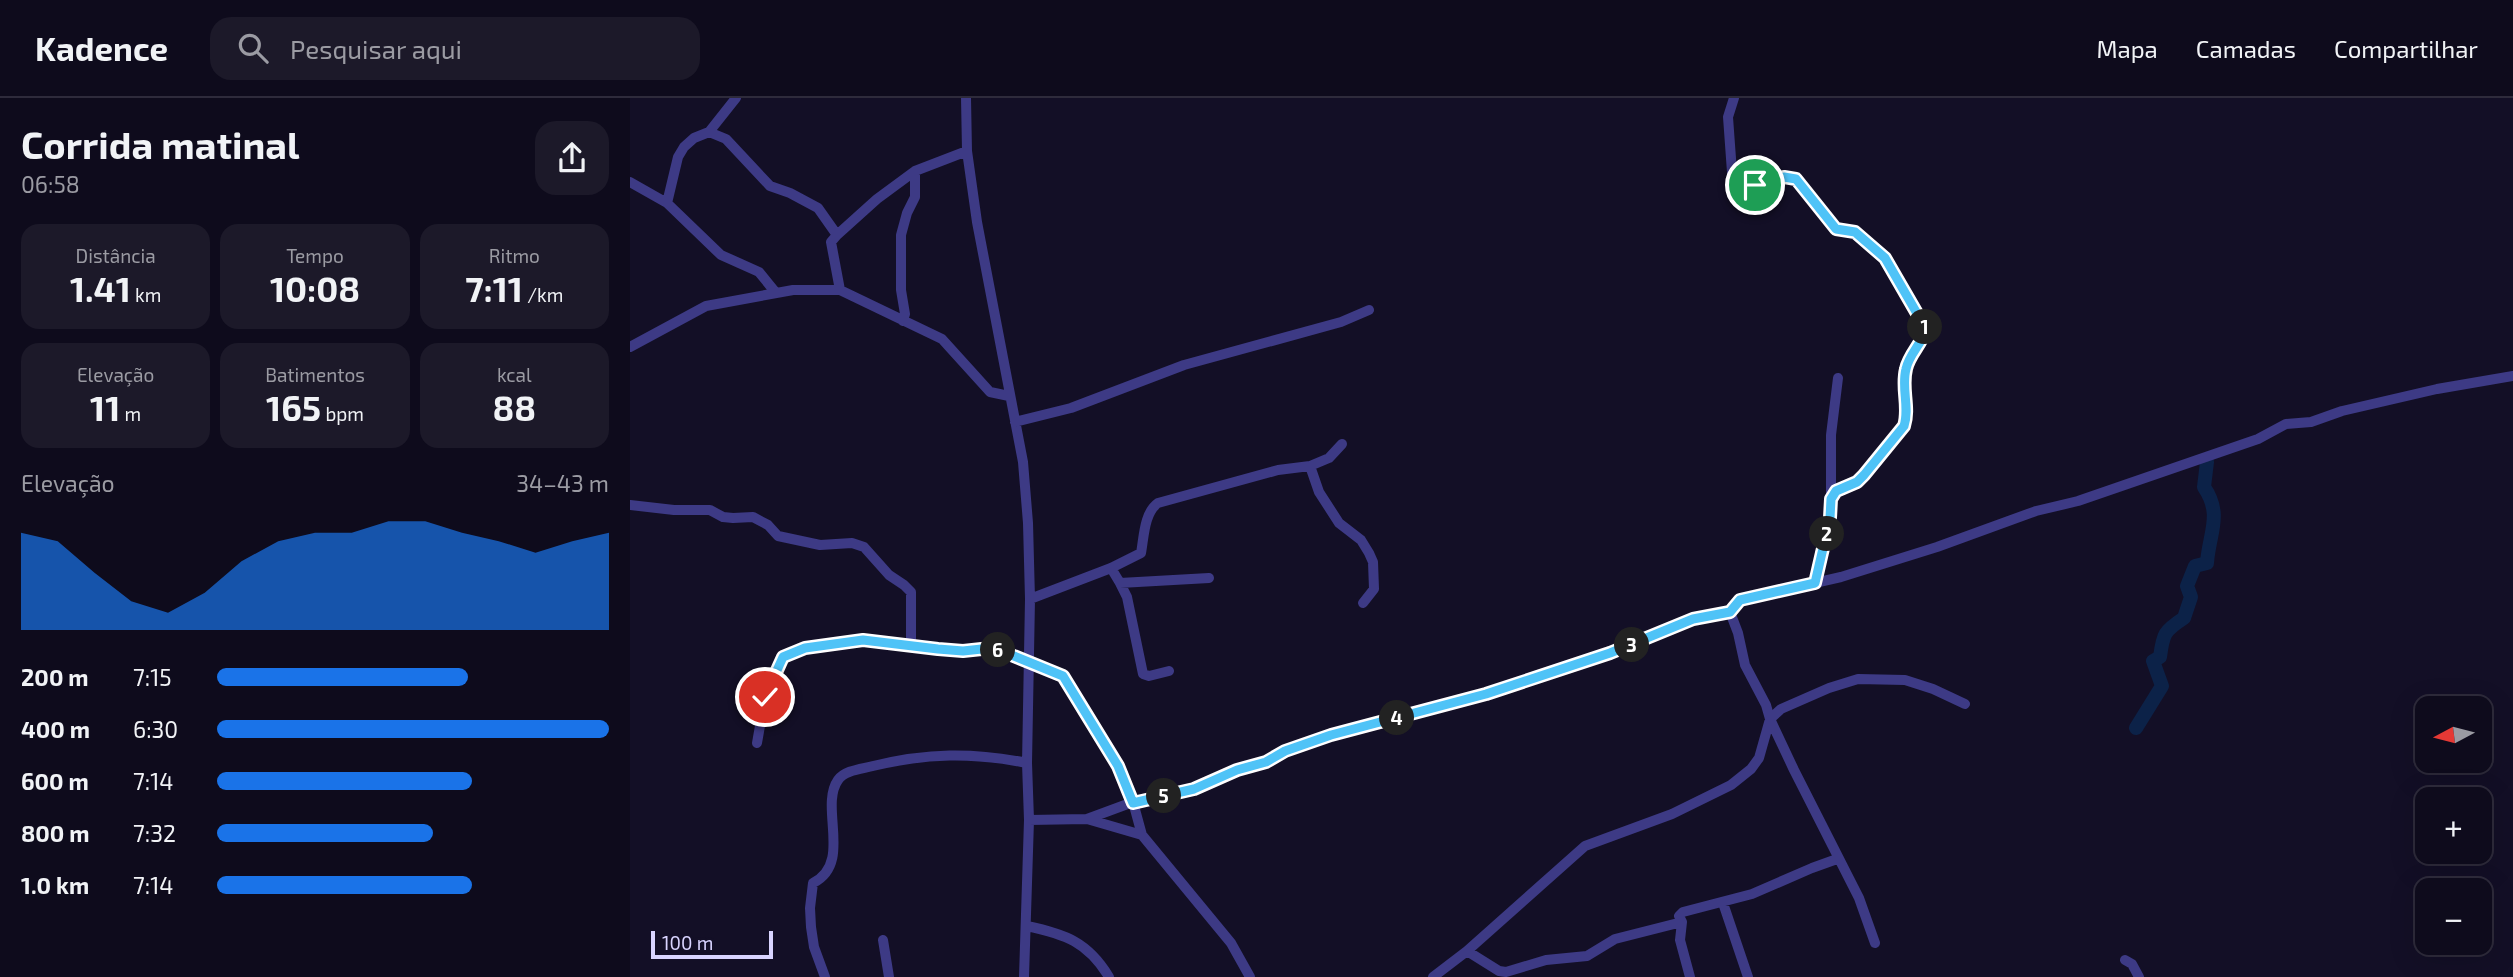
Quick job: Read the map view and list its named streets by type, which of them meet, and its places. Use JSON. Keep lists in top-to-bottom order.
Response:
{
  "scale_bar": "100 m",
  "north": "left",
  "page": {
    "header": "Kadence",
    "search": "Pesquisar aqui",
    "nav": ["Mapa", "Camadas", "Compartilhar"],
    "heading": ["Corrida matinal", "06:58"],
    "stats": [
      ["Distância", "1.41 km"],
      ["Tempo", "10:08"],
      ["Ritmo", "7:11 /km"],
      ["Elevação", "11 m"],
      ["Batimentos", "165 bpm"],
      ["kcal", "88"]
    ],
    "pins": [
      "1",
      "2",
      "3",
      "6",
      "4",
      "5"
    ],
    "chart": ["Elevação", "34–43 m"],
    "list": [
      {
        "name": "200 m",
        "note": "7:15"
      },
      {
        "name": "400 m",
        "note": "6:30"
      },
      {
        "name": "600 m",
        "note": "7:14"
      },
      {
        "name": "800 m",
        "note": "7:32"
      },
      {
        "name": "1.0 km",
        "note": "7:14"
      }
    ],
    "map_buttons": ["+", "−"],
    "scale": "100 m"
  }
}
